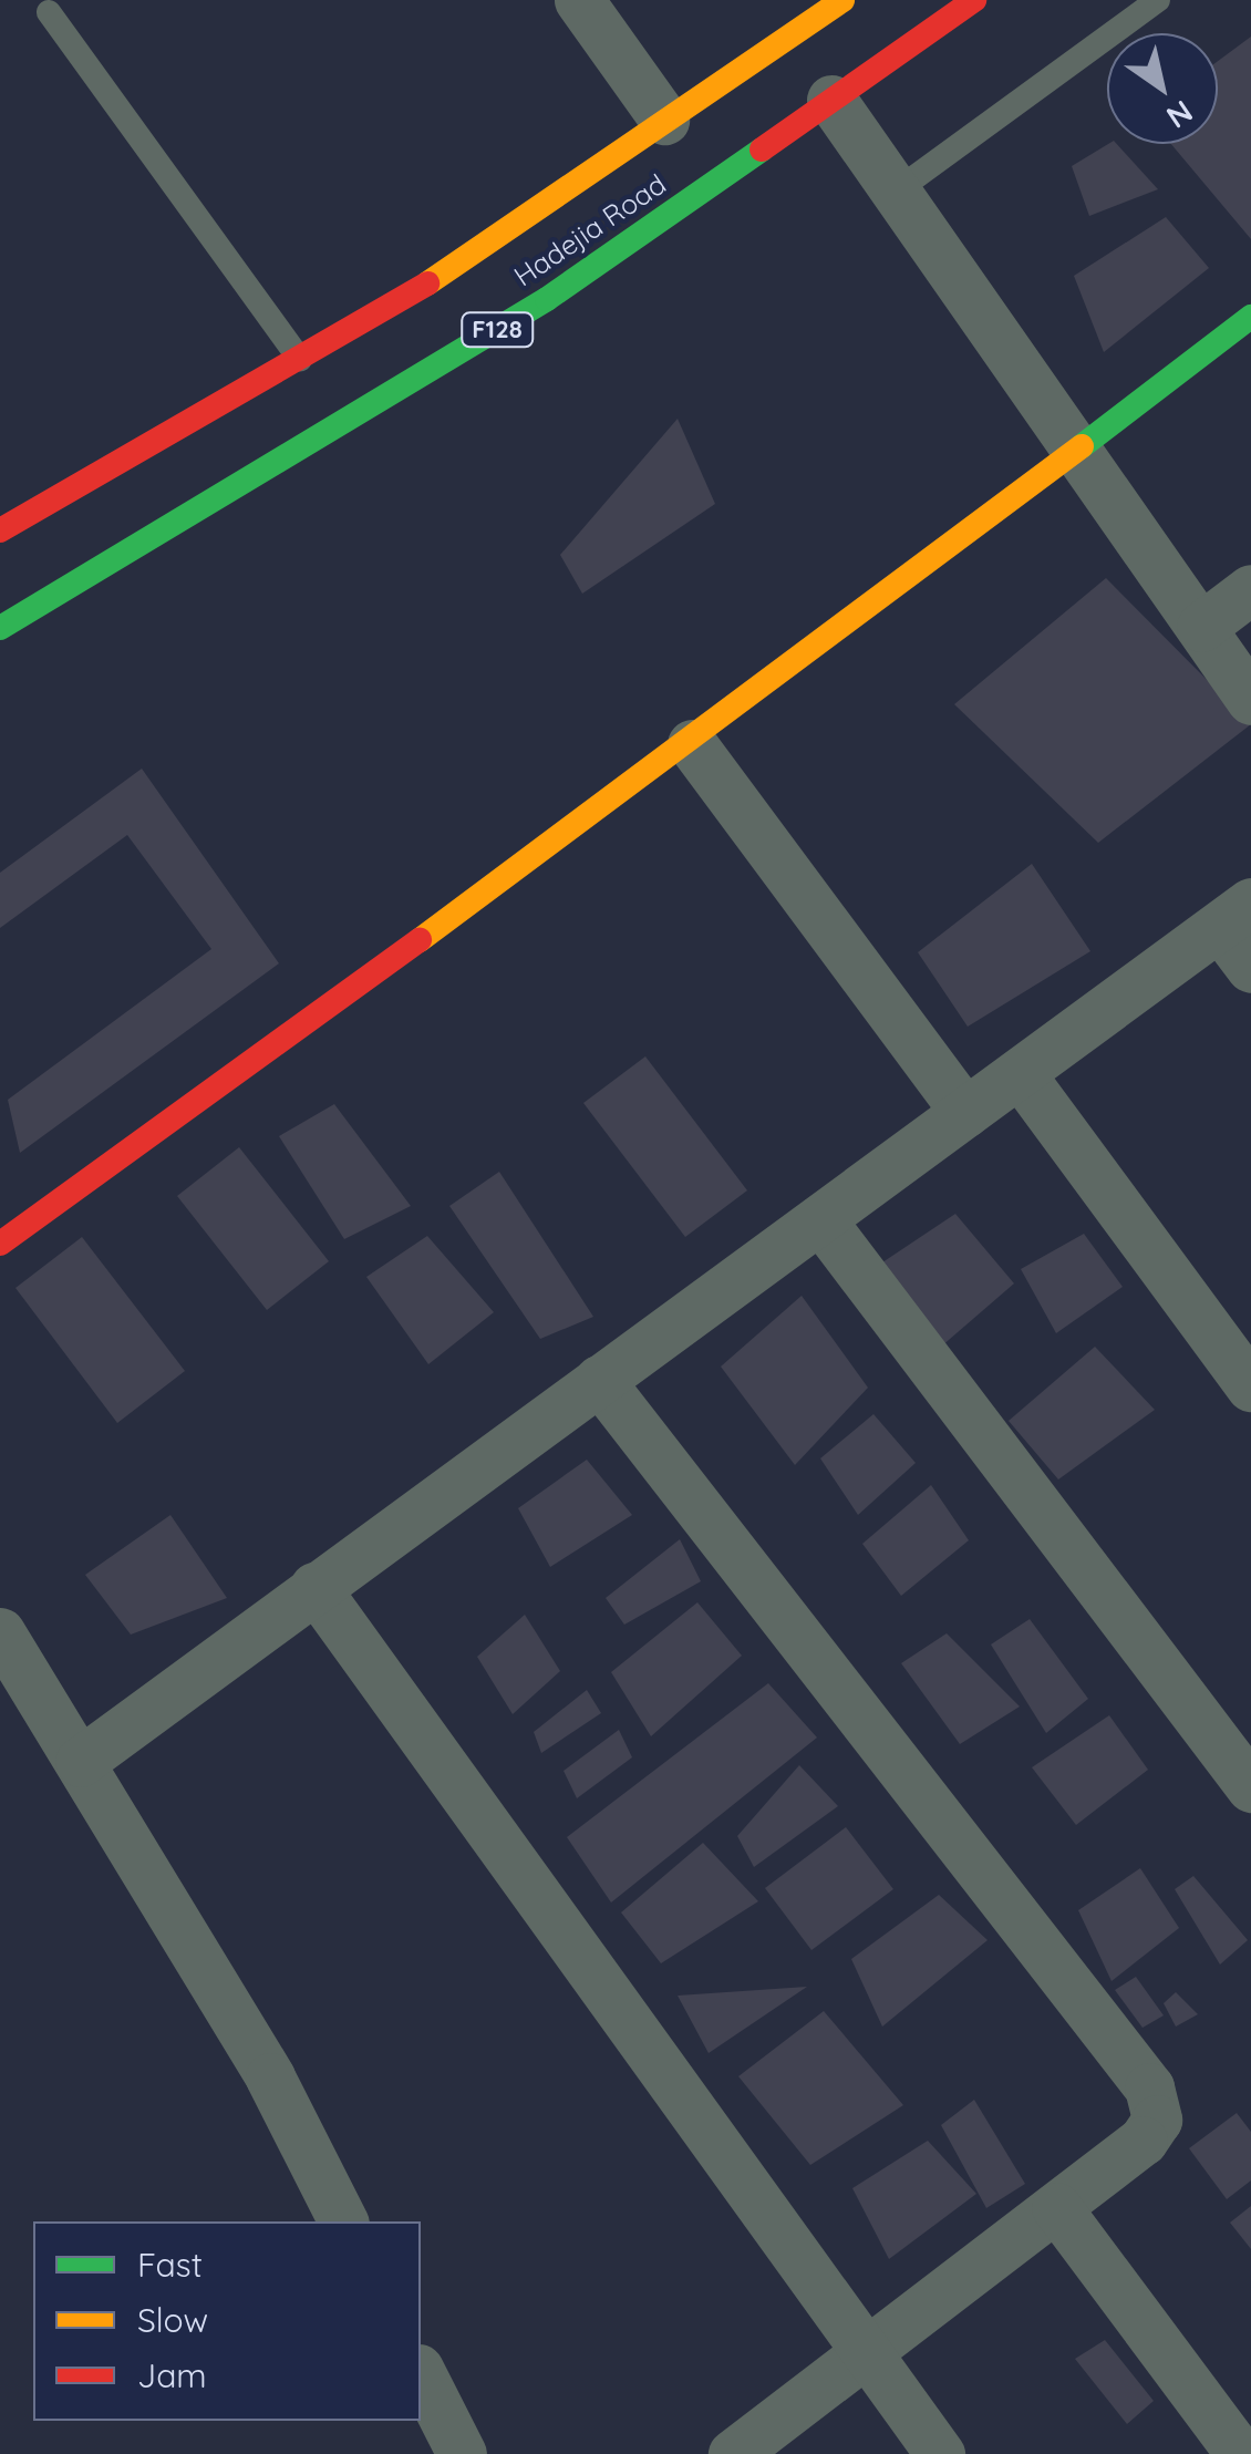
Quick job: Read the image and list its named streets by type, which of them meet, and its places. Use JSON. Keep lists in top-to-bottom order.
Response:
{
  "streets": {
    "main road": ["Hadejia Road", "F128"]
  },
  "legend": ["Fast", "Slow", "Jam"],
  "north": "bottom right"
}
